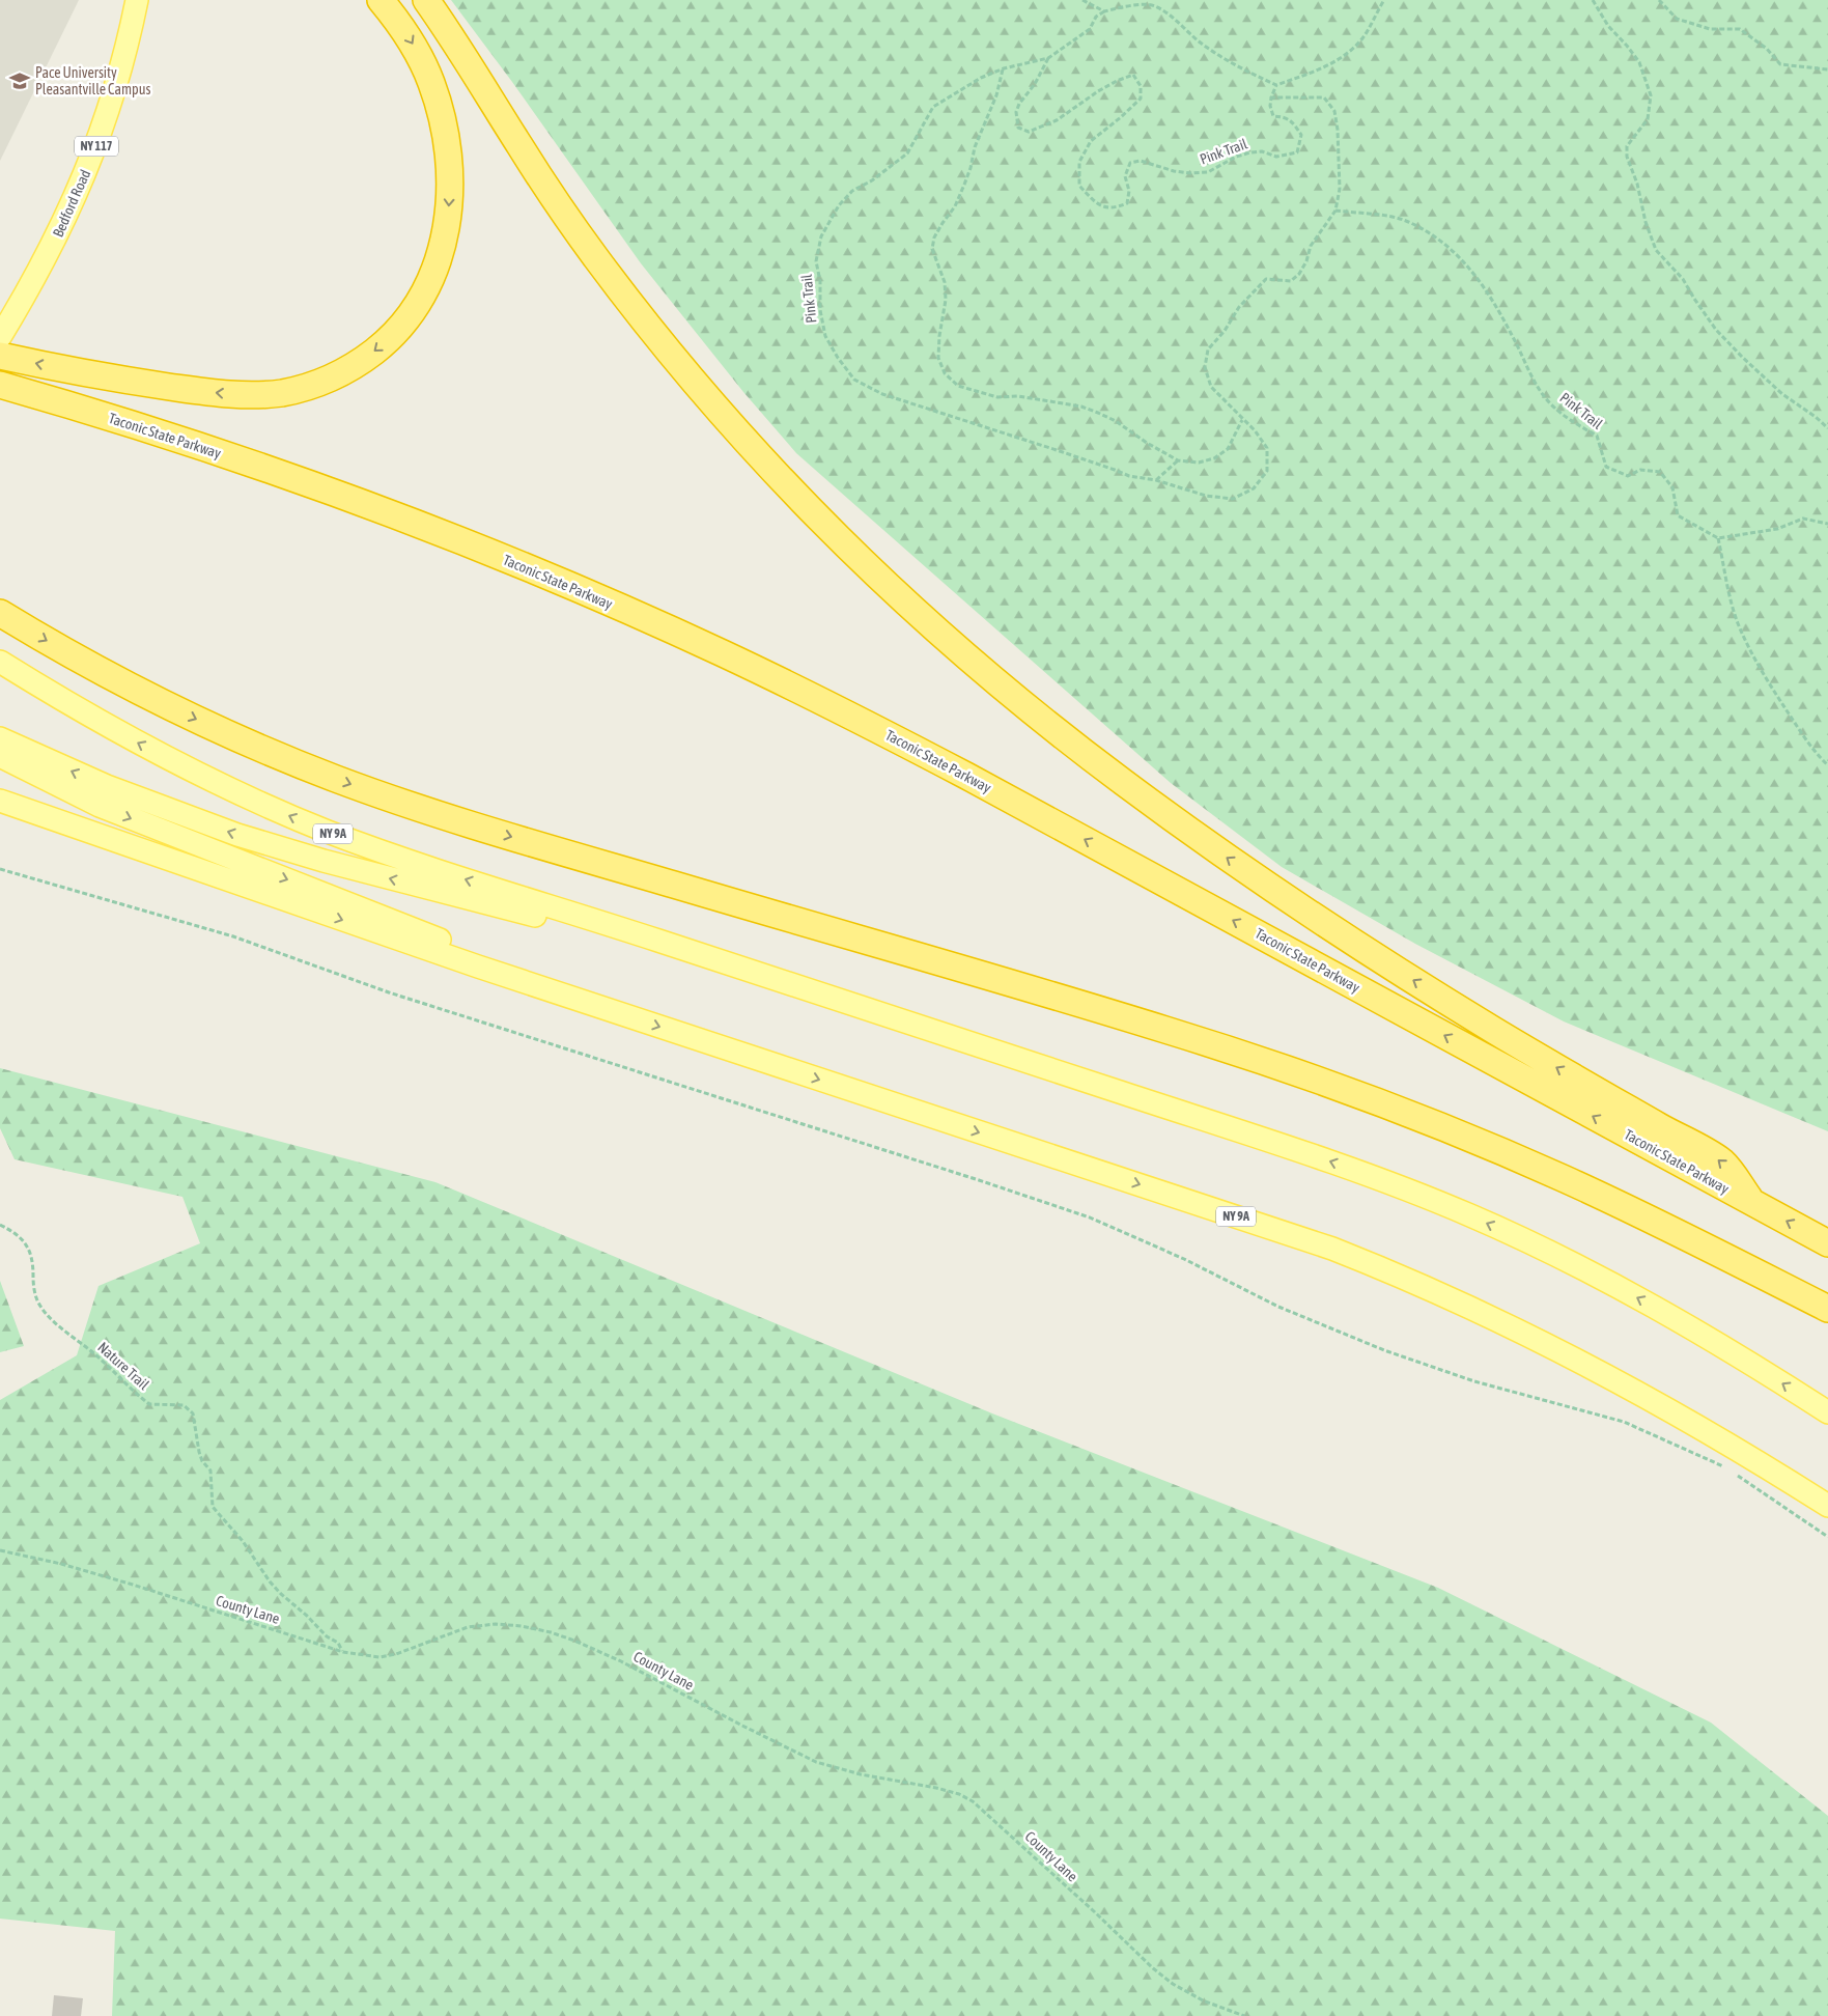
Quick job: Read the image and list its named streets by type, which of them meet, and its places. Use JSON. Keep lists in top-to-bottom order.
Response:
{
  "streets": {
    "highway": ["Taconic State Parkway"],
    "main road": ["NY 117", "Bedford Road", "NY 9A"],
    "path": ["Pink Trail", "Nature Trail", "County Lane"]
  },
  "crossings": [
    ["Nature Trail", "County Lane"]
  ],
  "places": {
    "school or university": ["Pace University Pleasantville Campus"]
  }
}
